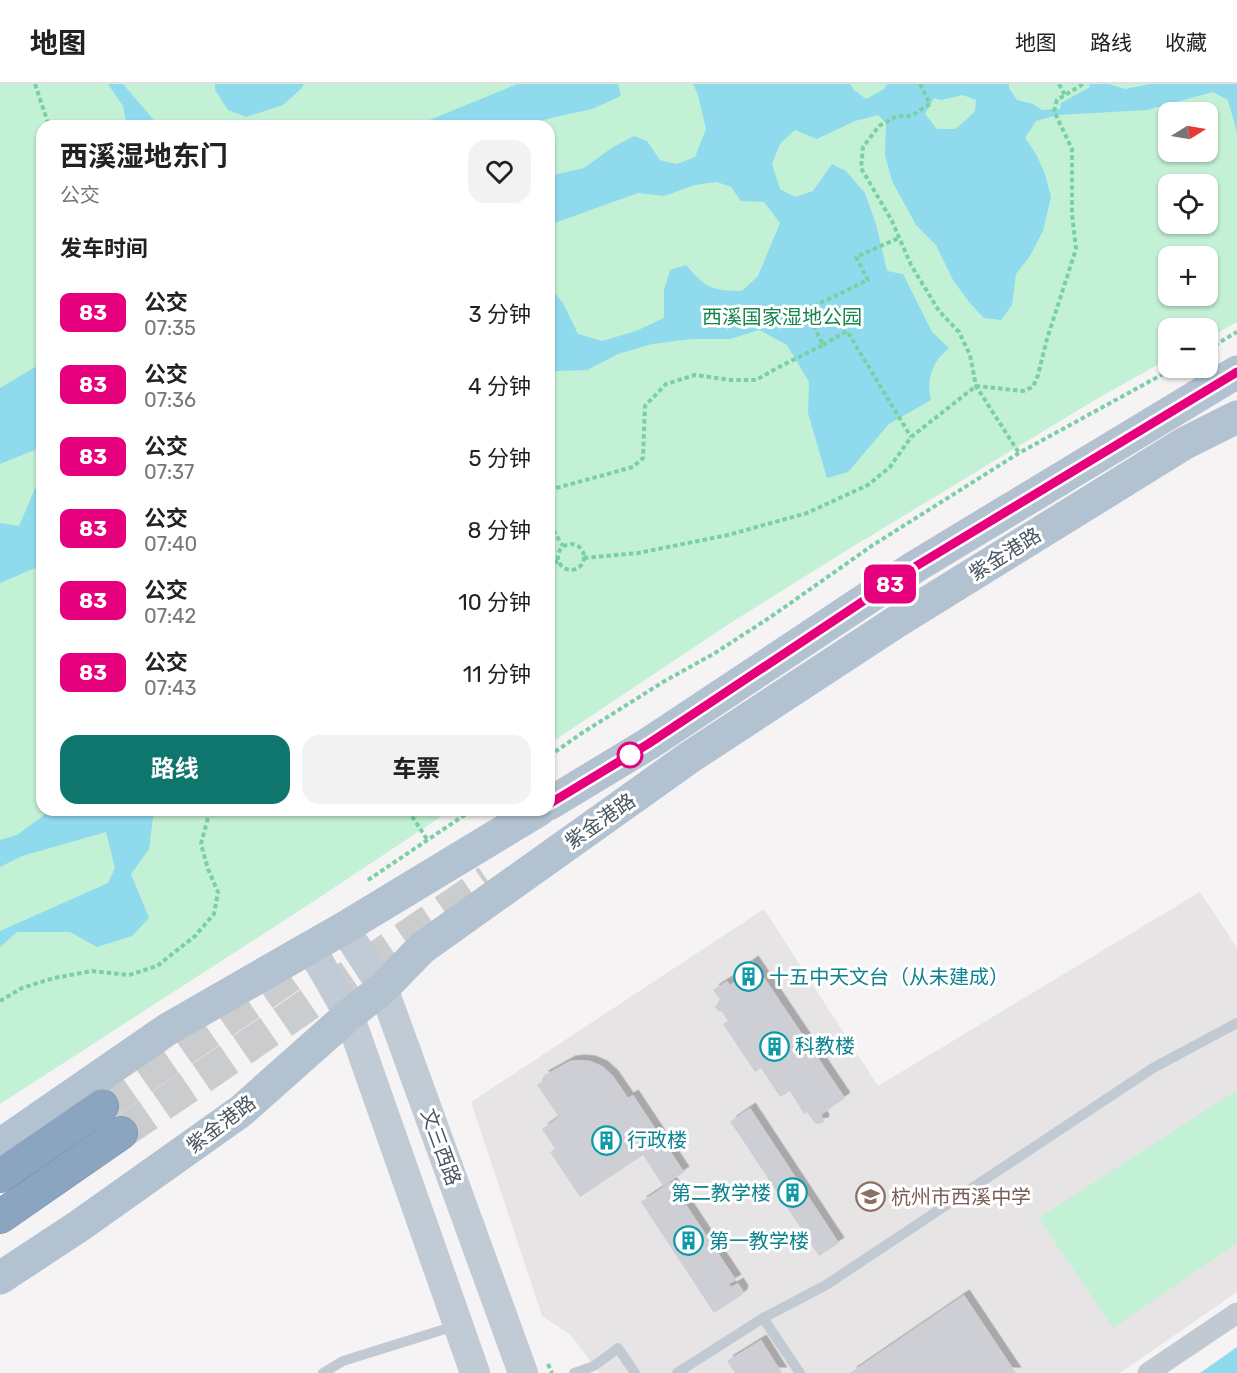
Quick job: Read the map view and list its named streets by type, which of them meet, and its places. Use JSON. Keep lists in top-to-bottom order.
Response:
{
  "streets": {
    "main road": ["紫金港路", "文三西路"]
  },
  "crossings": [
    ["紫金港路", "文三西路"]
  ],
  "parks": ["西溪国家湿地公园"],
  "places": {
    "building": [
      "十五中天文台（从未建成）",
      "科教楼",
      "行政楼",
      "第二教学楼",
      "第一教学楼"
    ],
    "school or university": ["杭州市西溪中学"]
  },
  "lines": ["bus line 83"],
  "north": "right",
  "page": {
    "header": "地图",
    "nav": ["地图", "路线", "收藏"],
    "on_map": "83",
    "map_buttons": ["+", "−"],
    "heading": [
      ["西溪湿地东门", "公交"],
      "发车时间"
    ],
    "list": [
      {
        "mark": "83",
        "name": "公交",
        "note": "07:35",
        "value": "3 分钟"
      },
      {
        "mark": "83",
        "name": "公交",
        "note": "07:36",
        "value": "4 分钟"
      },
      {
        "mark": "83",
        "name": "公交",
        "note": "07:37",
        "value": "5 分钟"
      },
      {
        "mark": "83",
        "name": "公交",
        "note": "07:40",
        "value": "8 分钟"
      },
      {
        "mark": "83",
        "name": "公交",
        "note": "07:42",
        "value": "10 分钟"
      },
      {
        "mark": "83",
        "name": "公交",
        "note": "07:43",
        "value": "11 分钟"
      }
    ],
    "buttons": ["路线", "车票"]
  }
}
